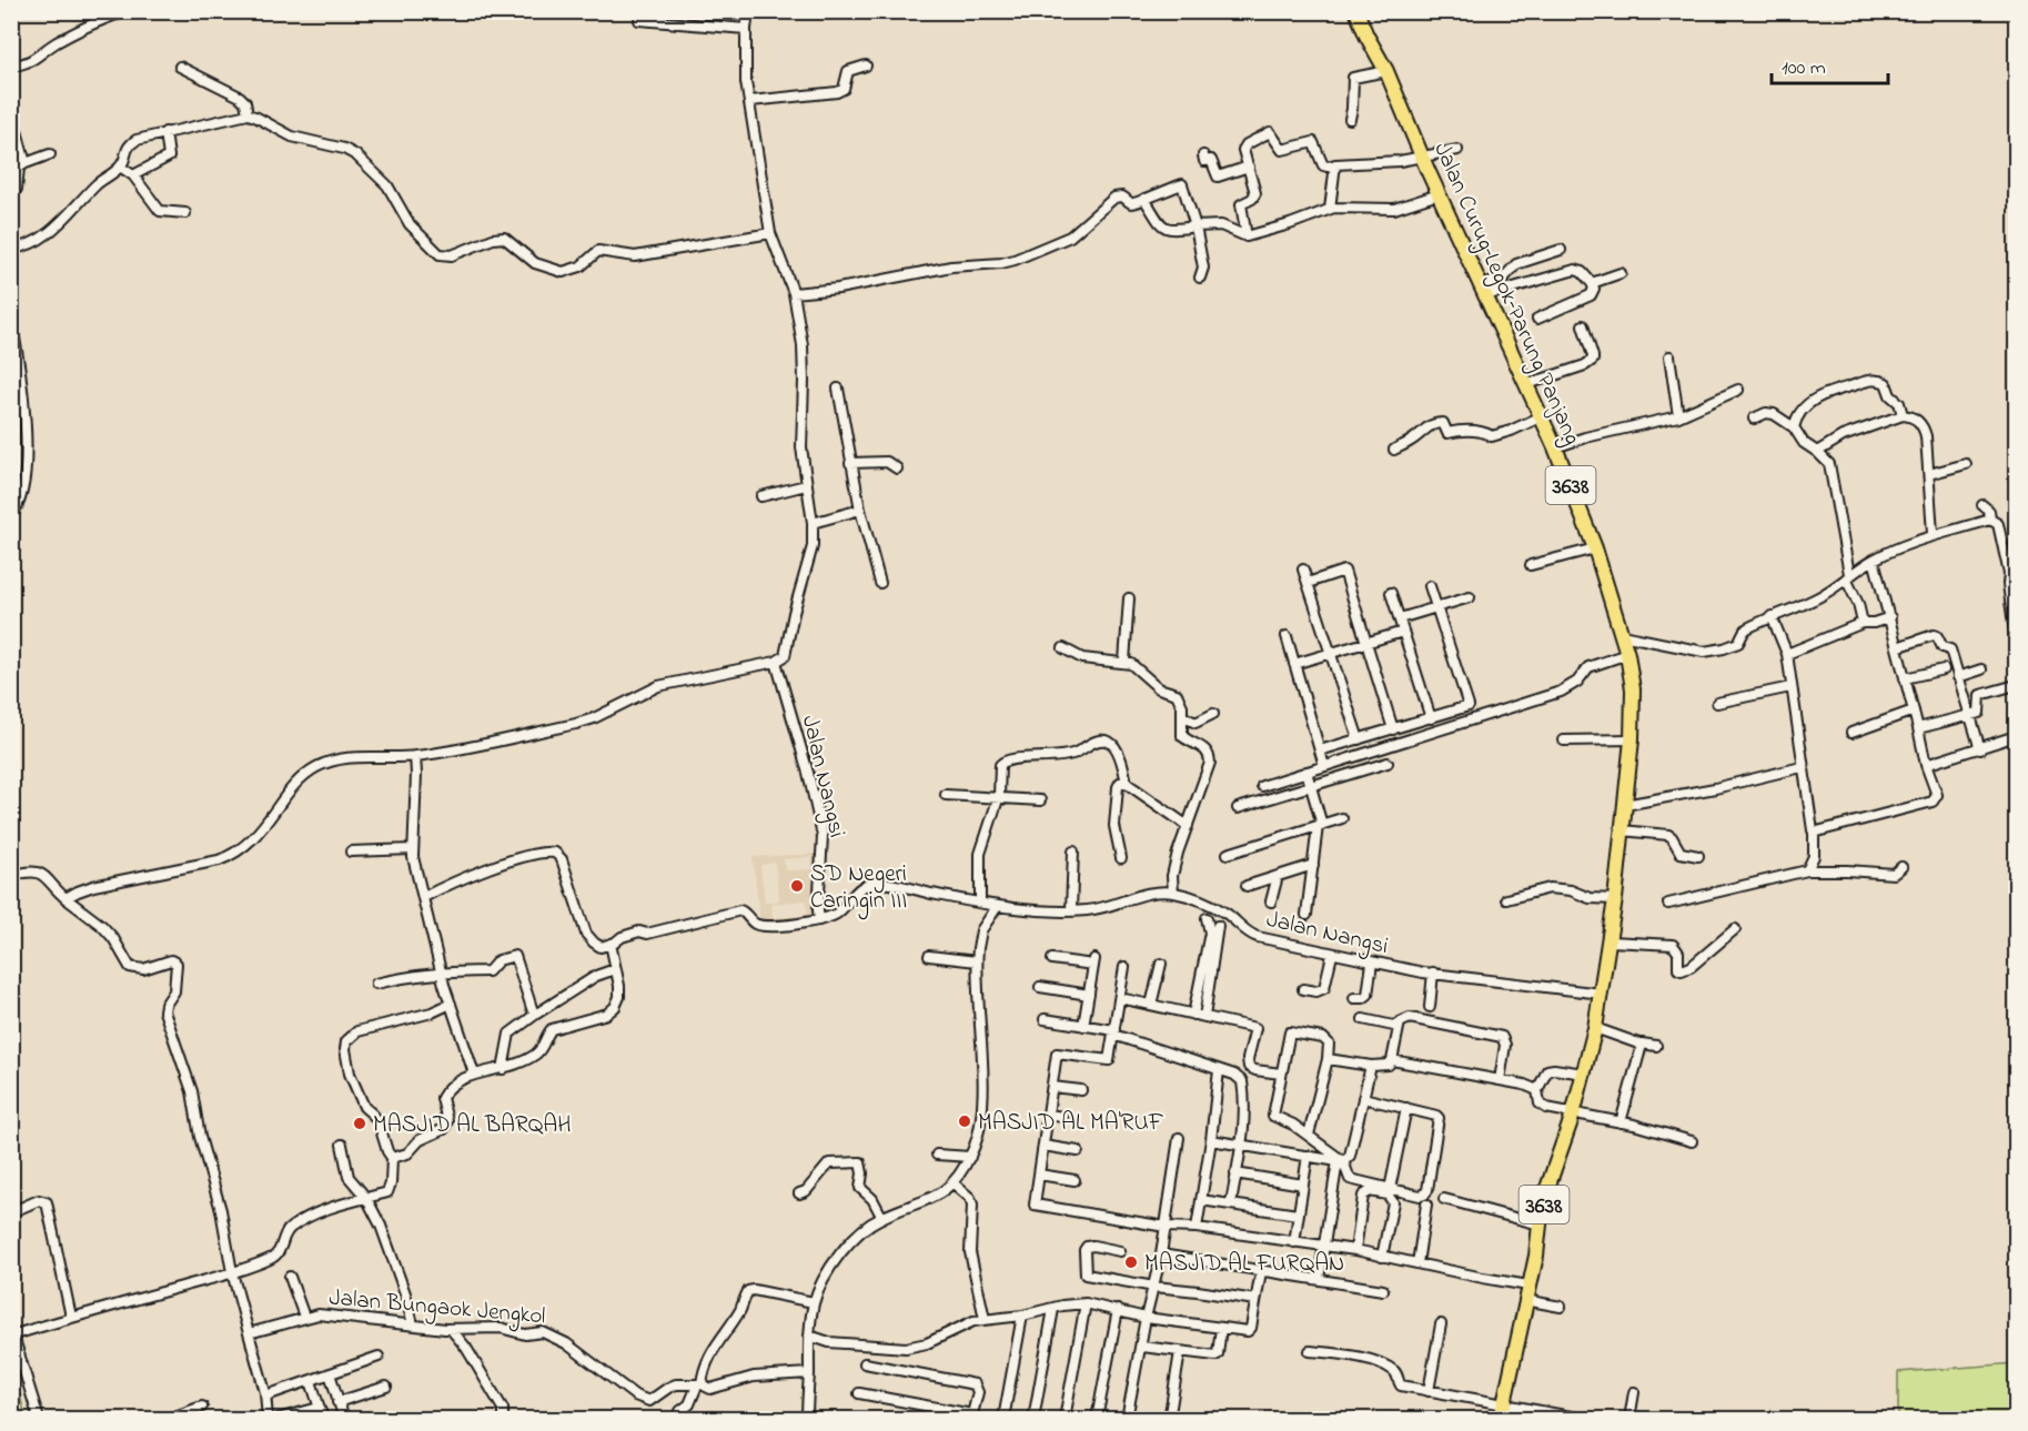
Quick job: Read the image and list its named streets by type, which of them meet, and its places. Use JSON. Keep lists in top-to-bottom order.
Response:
{
  "streets": {
    "main road": ["Jalan Curug–Legok–Parung Panjang", "3638"],
    "street": ["Jalan Nangsi", "Jalan Bungaok Jengkol"]
  },
  "crossings": [
    ["Jalan Curug–Legok–Parung Panjang", "Jalan Nangsi"]
  ],
  "places": [
    "SD Negeri Caringin III",
    "MASJID AL MA'RUF",
    "MASJID AL BARQAH",
    "MASJID AL FURQAN"
  ],
  "scale_bar": "100 m"
}
